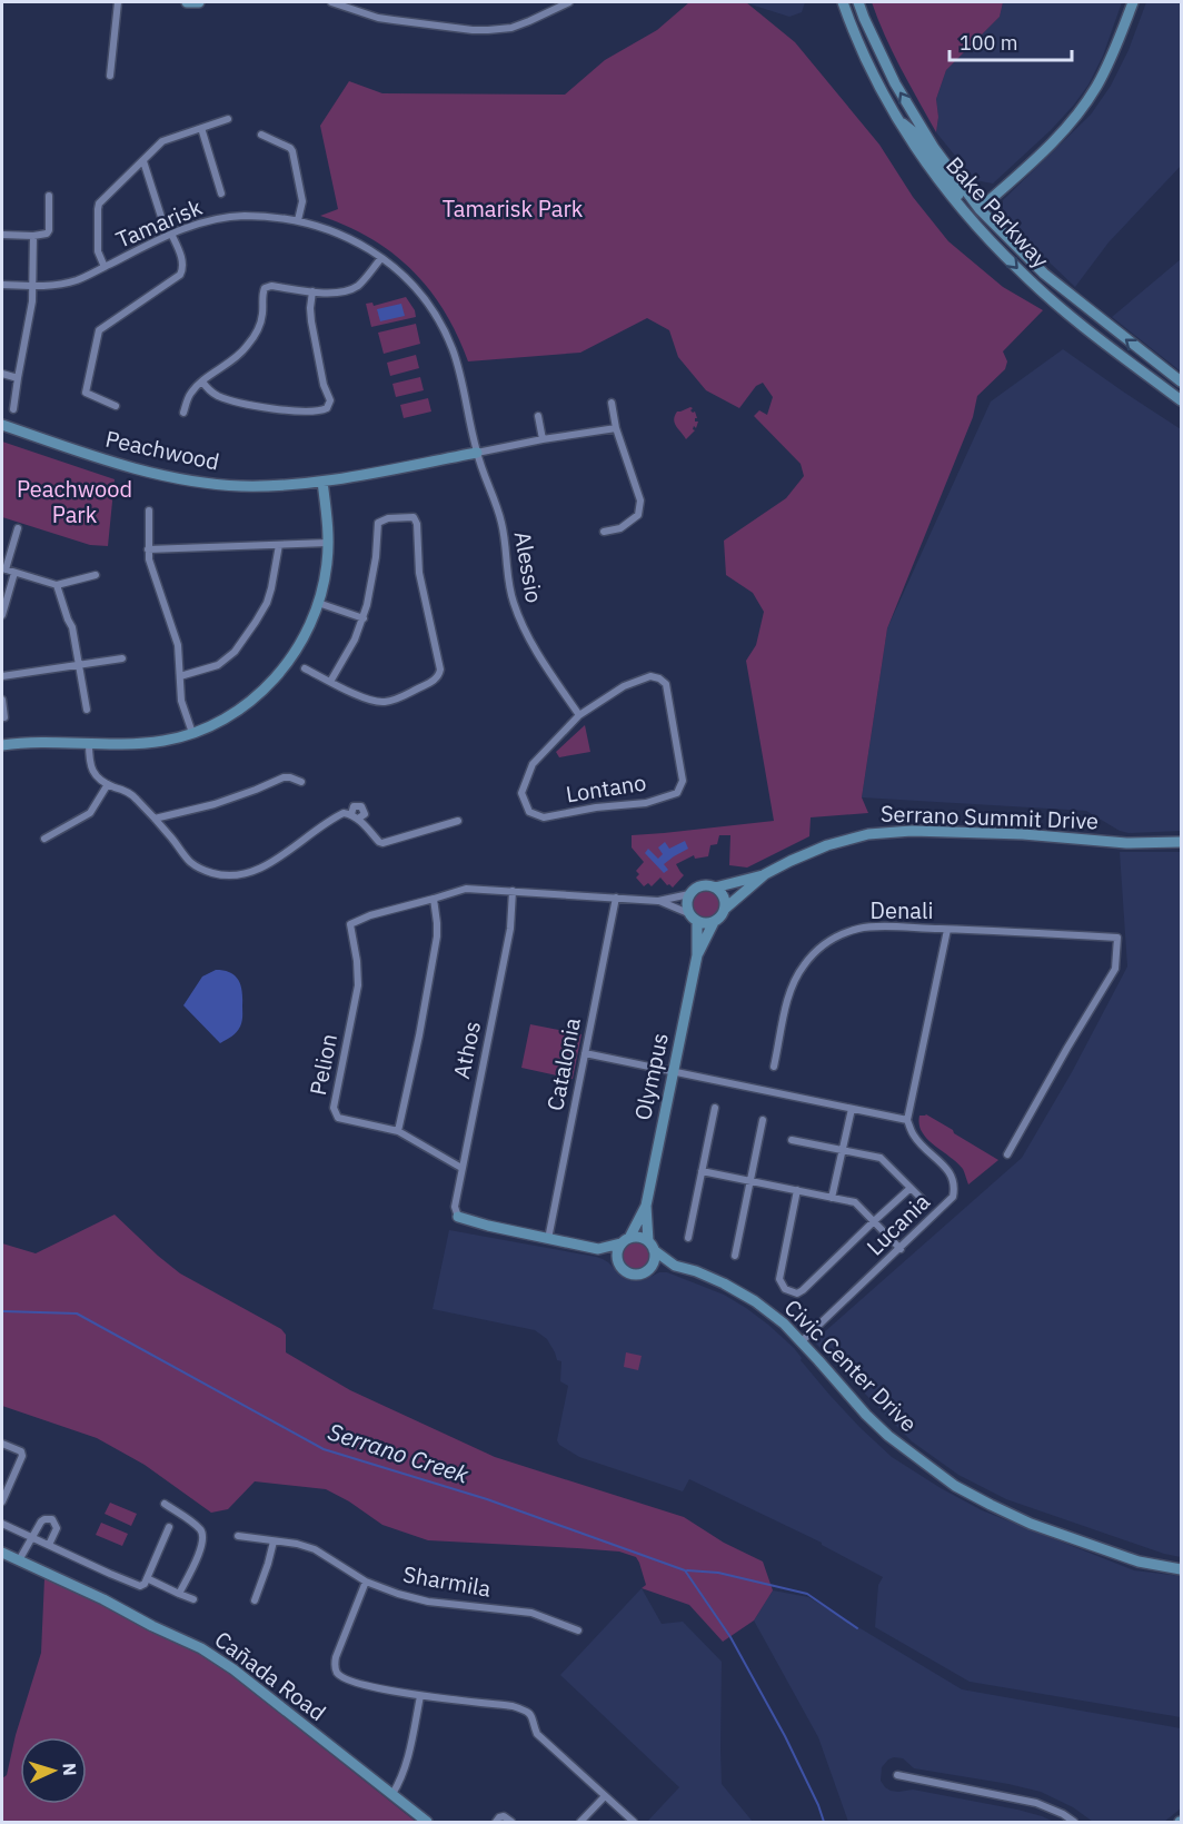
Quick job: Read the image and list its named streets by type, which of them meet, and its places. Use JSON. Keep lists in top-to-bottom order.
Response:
{
  "streets": {
    "street": [
      "Bake Parkway",
      "Tamarisk",
      "Peachwood",
      "Alessio",
      "Lontano",
      "Serrano Summit Drive",
      "Denali",
      "Athos",
      "Pelion",
      "Catalonia",
      "Olympus",
      "Lucania",
      "Civic Center Drive",
      "Sharmila",
      "Cañada Road"
    ]
  },
  "crossings": [
    ["Tamarisk", "Peachwood"],
    ["Tamarisk", "Alessio"],
    ["Peachwood", "Alessio"],
    ["Alessio", "Lontano"],
    ["Serrano Summit Drive", "Athos"],
    ["Serrano Summit Drive", "Pelion"],
    ["Serrano Summit Drive", "Catalonia"],
    ["Serrano Summit Drive", "Olympus"],
    ["Athos", "Pelion"],
    ["Athos", "Civic Center Drive"],
    ["Catalonia", "Civic Center Drive"],
    ["Olympus", "Civic Center Drive"],
    ["Lucania", "Civic Center Drive"]
  ],
  "water": ["Serrano Creek"],
  "parks": ["Tamarisk Park", "Peachwood Park"],
  "scale_bar": "100 m",
  "north": "right"
}
